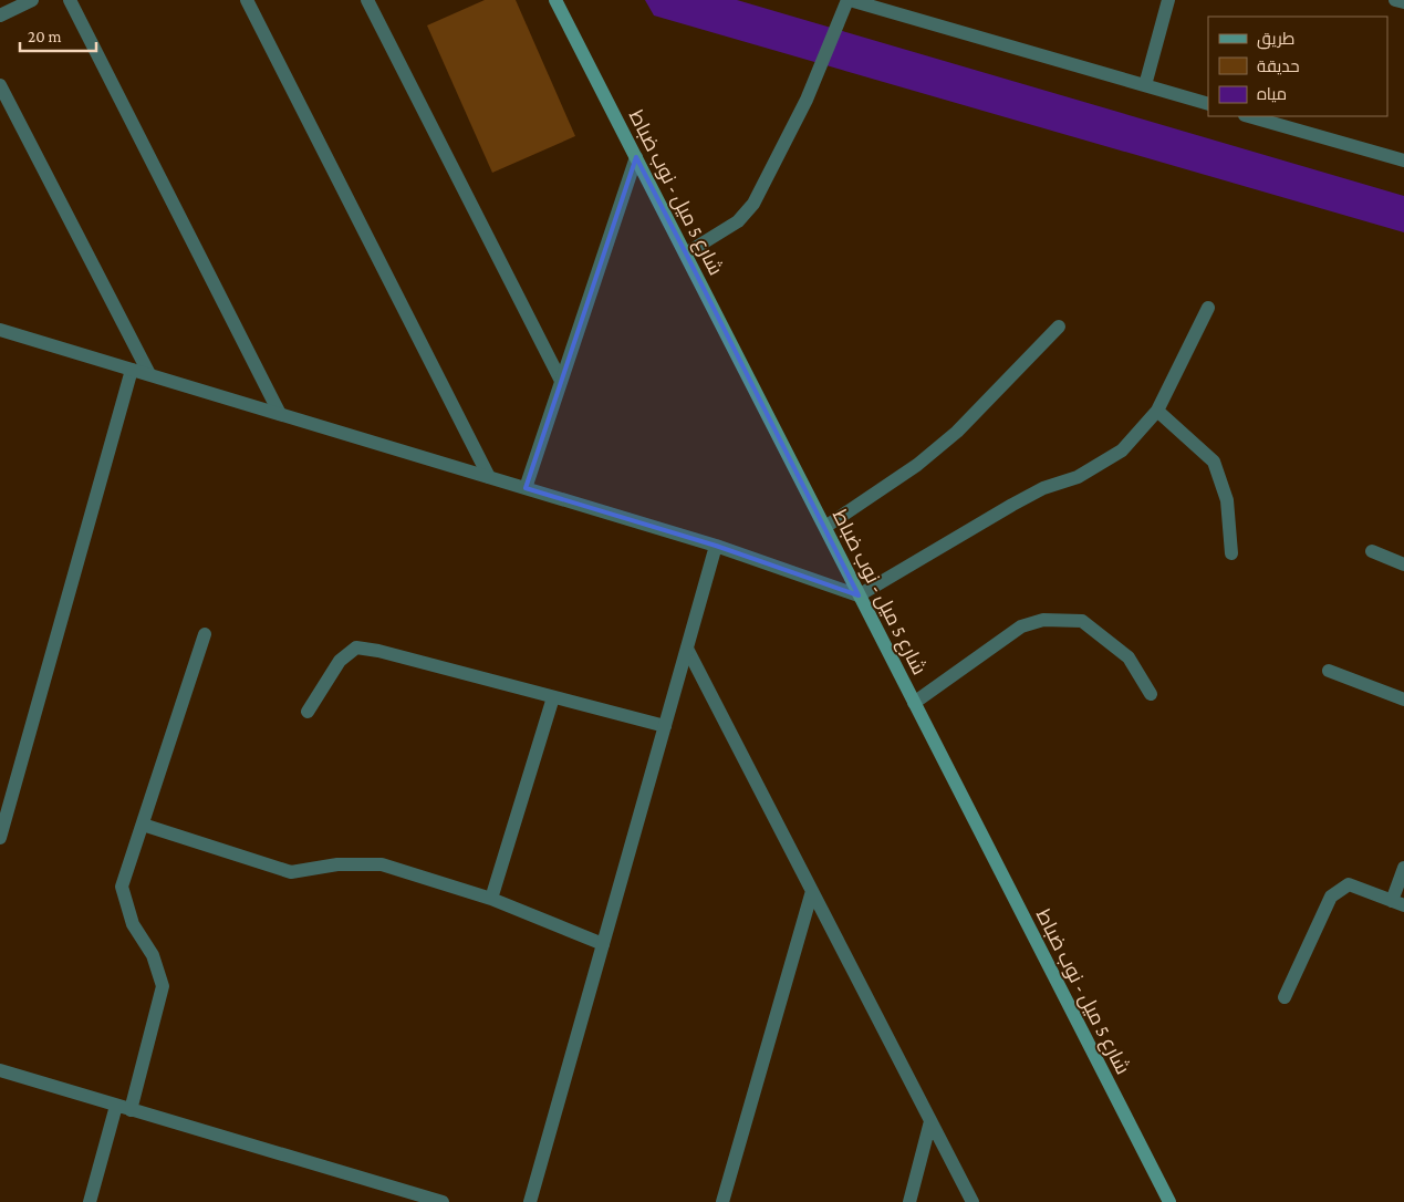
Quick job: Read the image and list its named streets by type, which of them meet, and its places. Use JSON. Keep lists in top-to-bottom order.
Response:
{
  "streets": {
    "main road": ["شارع 5 ميل - نوب ضباط"]
  },
  "legend": ["طريق", "حديقة", "مياه"],
  "scale_bar": "20 m"
}
